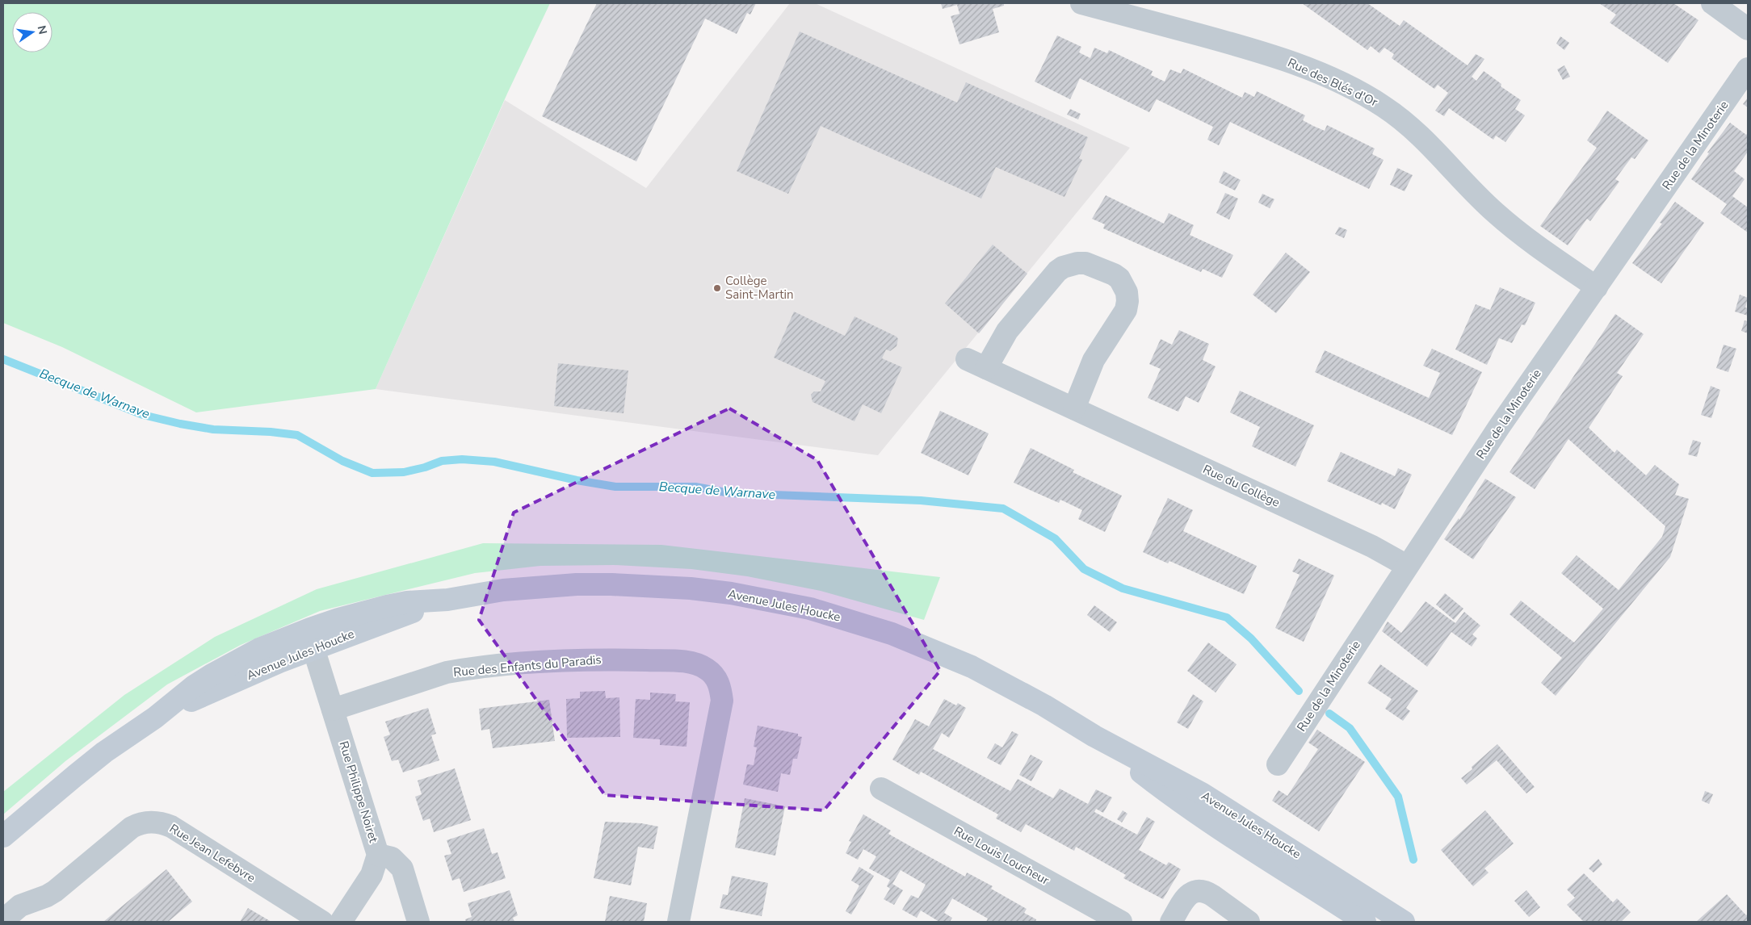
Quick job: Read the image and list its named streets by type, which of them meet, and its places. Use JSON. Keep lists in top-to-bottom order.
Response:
{
  "streets": {
    "main road": ["Avenue Jules Houcke"],
    "street": [
      "Rue des Blés d'Or",
      "Rue de la Minoterie",
      "Rue du Collège",
      "Rue des Enfants du Paradis",
      "Rue Philippe Noiret",
      "Rue Jean Lefebvre",
      "Rue Louis Loucheur"
    ]
  },
  "crossings": [
    ["Rue des Blés d'Or", "Rue de la Minoterie"],
    ["Rue de la Minoterie", "Rue du Collège"],
    ["Avenue Jules Houcke", "Rue Philippe Noiret"],
    ["Rue des Enfants du Paradis", "Rue Philippe Noiret"]
  ],
  "water": ["Becque de Warnave"],
  "places": ["Collège Saint-Martin"],
  "north": "right"
}
